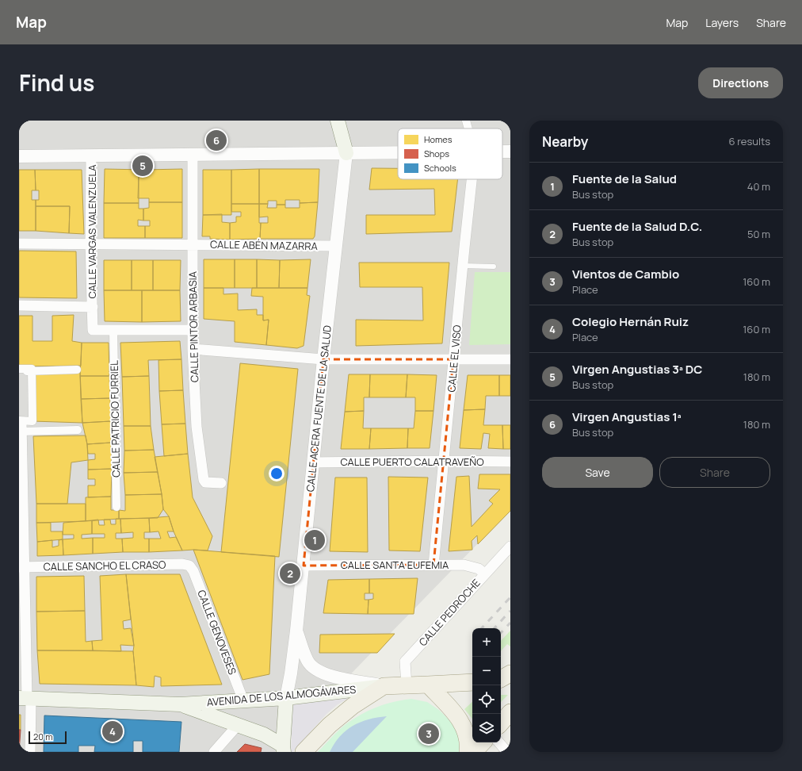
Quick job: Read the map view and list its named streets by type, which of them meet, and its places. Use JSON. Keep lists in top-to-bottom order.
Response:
{
  "streets": {
    "main road": ["CALLE ACERA FUENTE DE LA SALUD", "AVENIDA DE LOS ALMOGÁVARES"],
    "street": [
      "CALLE VARGAS VALENZUELA",
      "CALLE ABÉN MAZARRA",
      "CALLE PINTOR ARBASIA",
      "CALLE EL VISO",
      "CALLE PATRICIO FURRIEL",
      "CALLE PUERTO CALATRAVEÑO",
      "CALLE SANTA EUFEMIA",
      "CALLE SANCHO EL CRASO",
      "CALLE PEDROCHE",
      "CALLE GENOVESES"
    ]
  },
  "crossings": [
    ["CALLE VARGAS VALENZUELA", "CALLE ABÉN MAZARRA"],
    ["CALLE ABÉN MAZARRA", "CALLE PINTOR ARBASIA"],
    ["CALLE ABÉN MAZARRA", "CALLE ACERA FUENTE DE LA SALUD"],
    ["CALLE EL VISO", "CALLE PUERTO CALATRAVEÑO"],
    ["CALLE EL VISO", "CALLE SANTA EUFEMIA"],
    ["CALLE ACERA FUENTE DE LA SALUD", "CALLE PUERTO CALATRAVEÑO"],
    ["CALLE ACERA FUENTE DE LA SALUD", "CALLE SANTA EUFEMIA"],
    ["CALLE ACERA FUENTE DE LA SALUD", "AVENIDA DE LOS ALMOGÁVARES"],
    ["CALLE SANTA EUFEMIA", "CALLE PEDROCHE"],
    ["CALLE SANCHO EL CRASO", "CALLE GENOVESES"],
    ["CALLE GENOVESES", "AVENIDA DE LOS ALMOGÁVARES"]
  ],
  "legend": ["Homes", "Shops", "Schools"],
  "scale_bar": "20 m",
  "page": {
    "header": "Map",
    "nav": ["Map", "Layers", "Share"],
    "title": "Find us",
    "buttons": [
      "Directions",
      ["Save", "Share"]
    ],
    "heading": ["Nearby", "6 results"],
    "pins": [
      "6",
      "5",
      "1",
      "2",
      "4",
      "3"
    ],
    "list": [
      {
        "mark": "1",
        "name": "Fuente de la Salud",
        "note": "Bus stop",
        "value": "40 m"
      },
      {
        "mark": "2",
        "name": "Fuente de la Salud D.C.",
        "note": "Bus stop",
        "value": "50 m"
      },
      {
        "mark": "3",
        "name": "Vientos de Cambio",
        "note": "Place",
        "value": "160 m"
      },
      {
        "mark": "4",
        "name": "Colegio Hernán Ruiz",
        "note": "Place",
        "value": "160 m"
      },
      {
        "mark": "5",
        "name": "Virgen Angustias 3ª DC",
        "note": "Bus stop",
        "value": "180 m"
      },
      {
        "mark": "6",
        "name": "Virgen Angustias 1ª",
        "note": "Bus stop",
        "value": "180 m"
      }
    ],
    "map_buttons": ["+", "−"],
    "scale": "20 m"
  }
}
